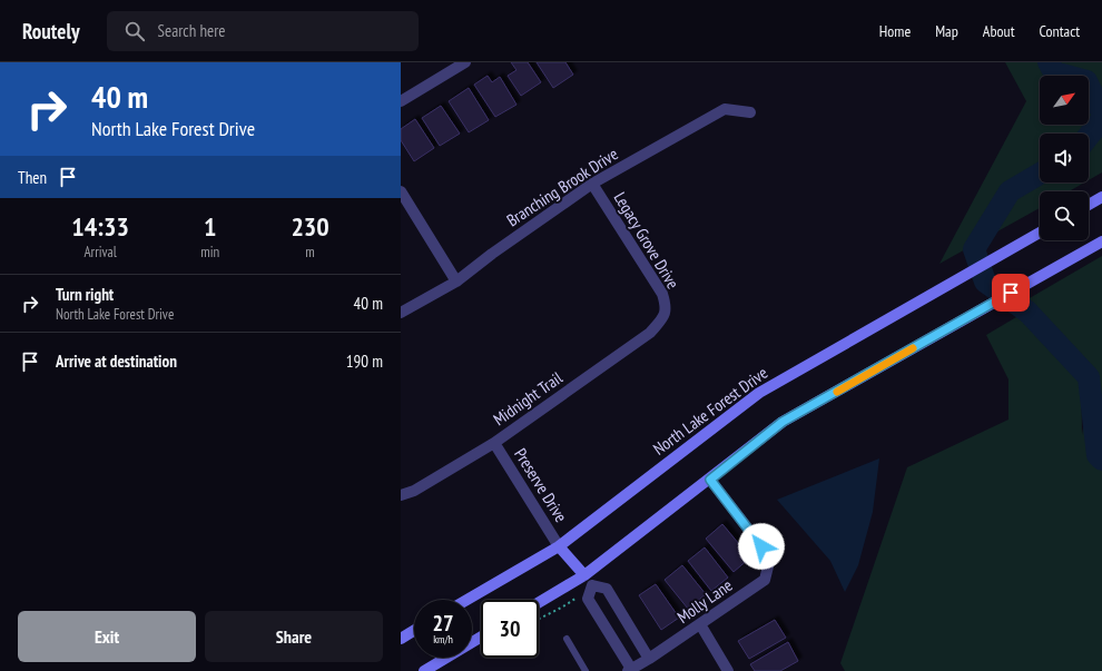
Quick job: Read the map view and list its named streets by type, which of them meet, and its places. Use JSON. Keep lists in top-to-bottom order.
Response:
{
  "streets": {
    "main road": ["North Lake Forest Drive"],
    "street": [
      "Branching Brook Drive",
      "Legacy Grove Drive",
      "Midnight Trail",
      "Preserve Drive",
      "Molly Lane"
    ]
  },
  "crossings": [
    ["Branching Brook Drive", "Legacy Grove Drive"],
    ["Legacy Grove Drive", "Midnight Trail"],
    ["Midnight Trail", "Preserve Drive"],
    ["North Lake Forest Drive", "Preserve Drive"]
  ],
  "north": "top right",
  "page": {
    "header": "Routely",
    "search": "Search here",
    "nav": [
      "Home",
      "Map",
      "About",
      "Contact"
    ],
    "turn": ["40 m", "North Lake Forest Drive"],
    "then": "Then",
    "eta": [
      "14:33",
      "Arrival",
      "1",
      "min",
      "230",
      "m"
    ],
    "list": [
      {
        "name": "Turn right",
        "note": "North Lake Forest Drive",
        "value": "40 m"
      },
      {
        "name": "Arrive at destination",
        "value": "190 m"
      }
    ],
    "speed": "27 km/h",
    "limit": "30",
    "buttons": ["Exit", "Share"]
  }
}
